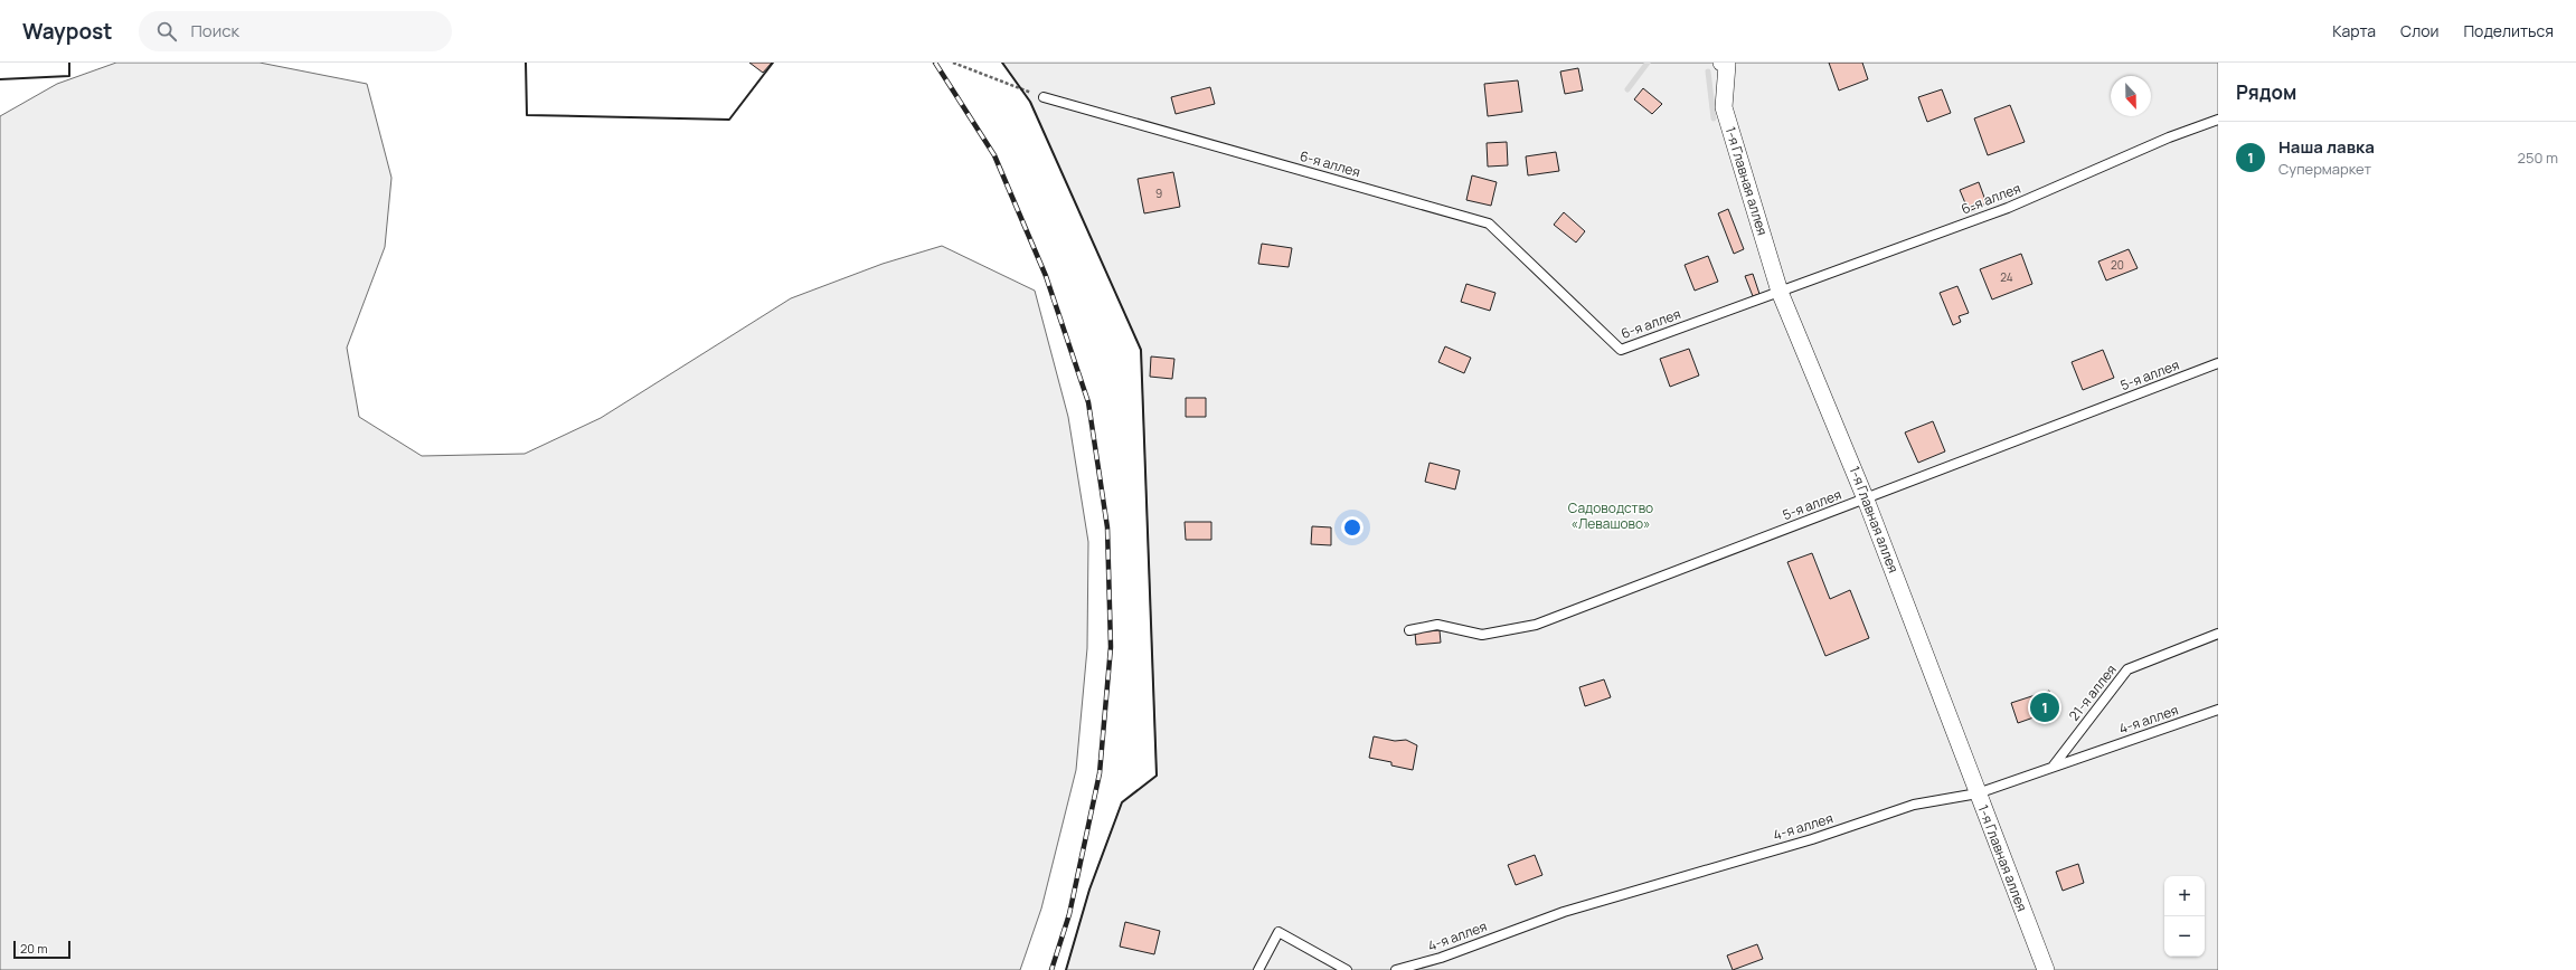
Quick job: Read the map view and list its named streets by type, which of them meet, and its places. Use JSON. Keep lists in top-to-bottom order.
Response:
{
  "streets": {
    "street": ["1-я Главная аллея"],
    "lane": [
      "6-я аллея",
      "5-я аллея",
      "21-я аллея",
      "4-я аллея"
    ]
  },
  "crossings": [
    ["6-я аллея", "1-я Главная аллея"],
    ["1-я Главная аллея", "5-я аллея"],
    ["1-я Главная аллея", "4-я аллея"],
    ["21-я аллея", "4-я аллея"]
  ],
  "parks": ["Садоводство «Левашово»"],
  "house_numbers": ["9", "20", "24"],
  "scale_bar": "20 m",
  "north": "bottom",
  "page": {
    "header": "Waypost",
    "search": "Поиск",
    "nav": ["Карта", "Слои", "Поделиться"],
    "heading": "Рядом",
    "list": [
      {
        "mark": "1",
        "name": "Наша лавка",
        "note": "Супермаркет",
        "value": "250 m"
      }
    ],
    "pins": "1",
    "map_buttons": ["+", "−"],
    "scale": "20 m"
  }
}
